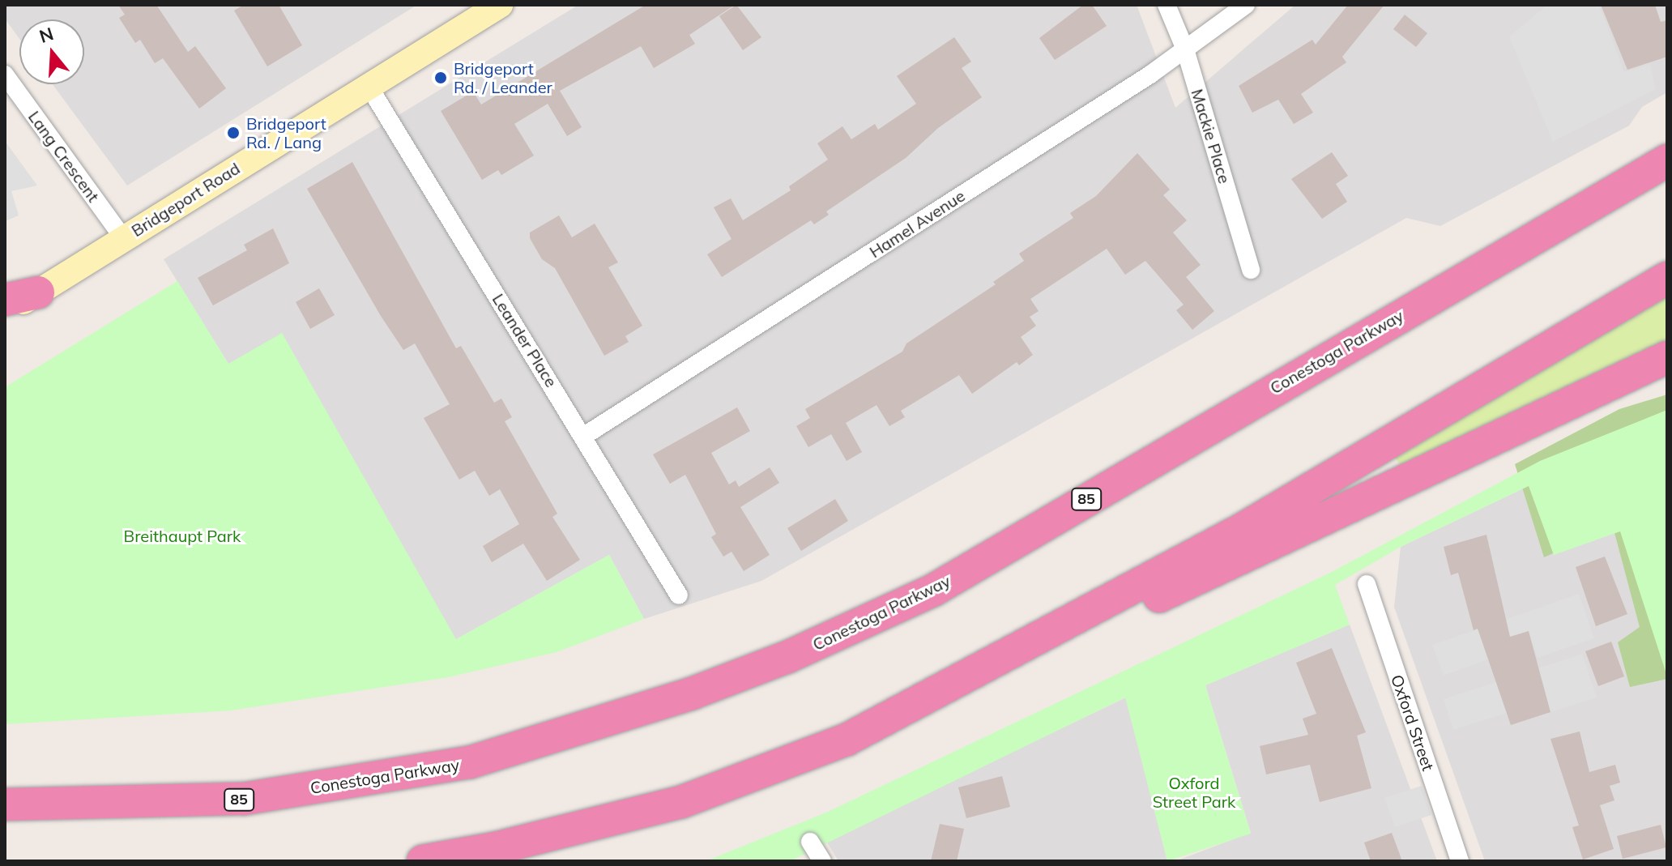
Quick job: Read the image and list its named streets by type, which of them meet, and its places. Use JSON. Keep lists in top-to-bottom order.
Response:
{
  "streets": {
    "highway": ["Conestoga Parkway", "85"],
    "main road": ["Bridgeport Road"],
    "street": [
      "Mackie Place",
      "Lang Crescent",
      "Hamel Avenue",
      "Leander Place",
      "Oxford Street"
    ]
  },
  "crossings": [
    ["Mackie Place", "Hamel Avenue"],
    ["Lang Crescent", "Bridgeport Road"],
    ["Bridgeport Road", "Leander Place"],
    ["Hamel Avenue", "Leander Place"]
  ],
  "parks": ["Breithaupt Park", "Oxford Street Park"],
  "places": ["Bridgeport Rd. / Leander", "Bridgeport Rd. / Lang"],
  "north": "top"
}
